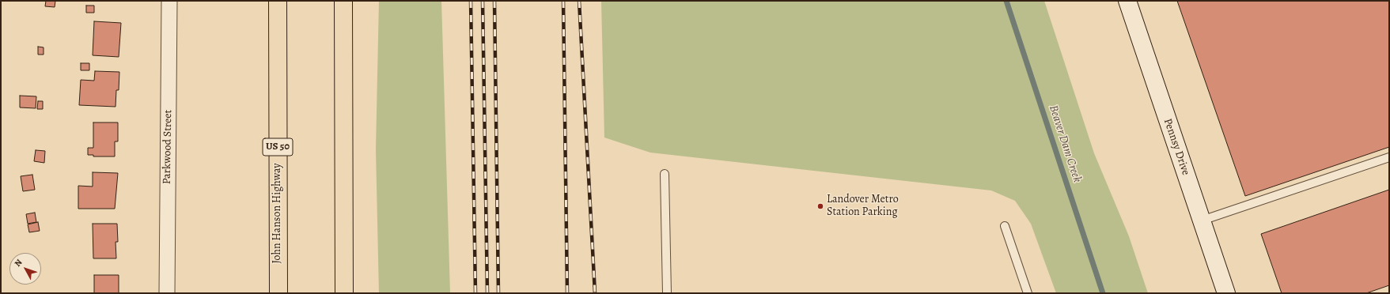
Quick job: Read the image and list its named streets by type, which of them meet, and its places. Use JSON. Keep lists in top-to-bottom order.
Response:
{
  "streets": {
    "highway": ["US 50", "John Hanson Highway"],
    "main road": ["Pennsy Drive"],
    "street": ["Parkwood Street"]
  },
  "water": ["Beaver Dam Creek"],
  "places": ["Landover Metro Station Parking"],
  "north": "top left"
}
